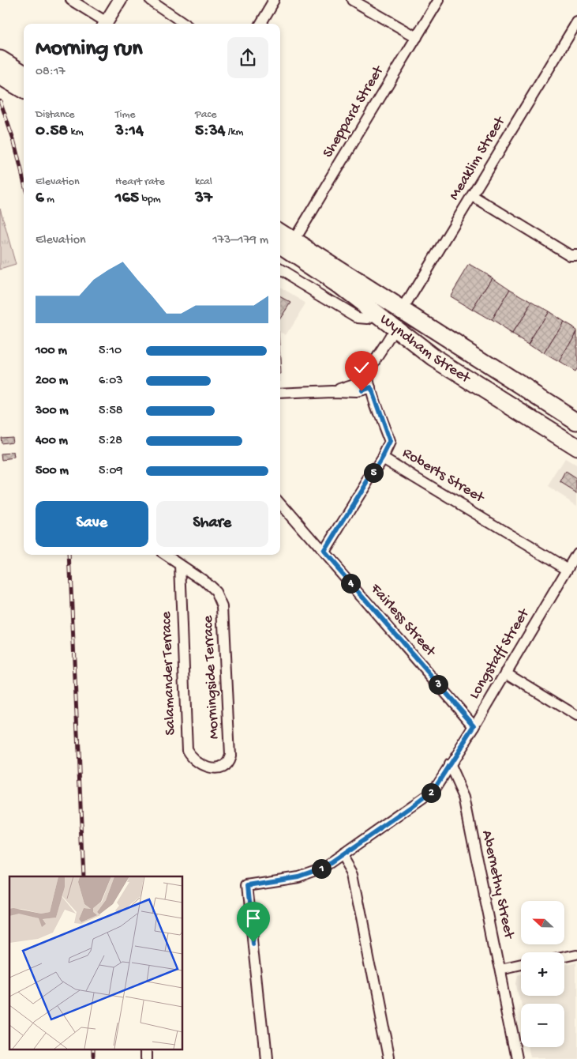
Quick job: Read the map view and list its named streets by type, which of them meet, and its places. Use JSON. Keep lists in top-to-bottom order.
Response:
{
  "streets": {
    "highway": ["Wyndham Street"],
    "street": [
      "Sheppard Street",
      "Meaklim Street",
      "Roberts Street",
      "Fairless Street",
      "Longstaff Street",
      "Salamander Terrace",
      "Morningside Terrace",
      "Abernethy Street"
    ]
  },
  "crossings": [
    ["Sheppard Street", "Wyndham Street"],
    ["Meaklim Street", "Wyndham Street"],
    ["Roberts Street", "Longstaff Street"],
    ["Fairless Street", "Longstaff Street"],
    ["Longstaff Street", "Abernethy Street"],
    ["Salamander Terrace", "Morningside Terrace"]
  ],
  "north": "left",
  "page": {
    "heading": ["Morning run", "08:17"],
    "stats": [
      ["Distance", "0.58 km"],
      ["Time", "3:14"],
      ["Pace", "5:34 /km"],
      ["Elevation", "6 m"],
      ["Heart rate", "165 bpm"],
      ["kcal", "37"]
    ],
    "chart": ["Elevation", "173–179 m"],
    "list": [
      {
        "name": "100 m",
        "note": "5:10"
      },
      {
        "name": "200 m",
        "note": "6:03"
      },
      {
        "name": "300 m",
        "note": "5:58"
      },
      {
        "name": "400 m",
        "note": "5:28"
      },
      {
        "name": "500 m",
        "note": "5:09"
      }
    ],
    "pins": [
      "5",
      "4",
      "3",
      "2",
      "1"
    ],
    "buttons": ["Save", "Share"],
    "map_buttons": ["+", "−"]
  }
}
